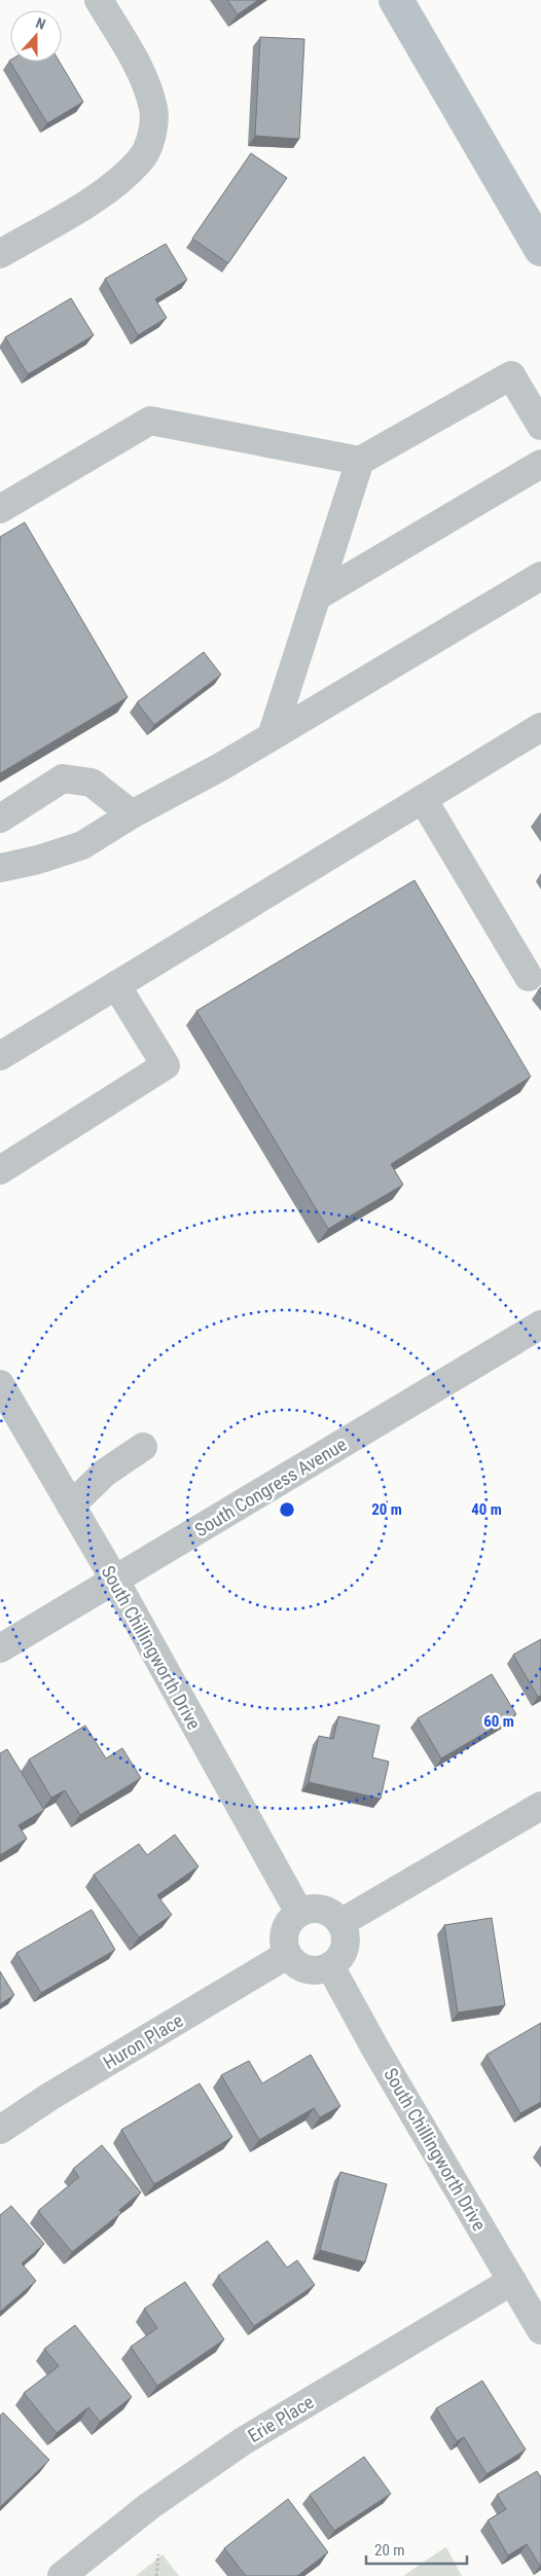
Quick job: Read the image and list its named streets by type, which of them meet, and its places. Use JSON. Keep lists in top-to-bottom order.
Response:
{
  "streets": {
    "street": [
      "South Congress Avenue",
      "South Chillingworth Drive",
      "Huron Place",
      "Erie Place"
    ]
  },
  "crossings": [
    ["South Congress Avenue", "South Chillingworth Drive"],
    ["South Chillingworth Drive", "Huron Place"],
    ["South Chillingworth Drive", "Erie Place"]
  ],
  "scale_bar": "20 m",
  "north": "top",
  "rings": ["20 m", "40 m", "60 m"]
}
